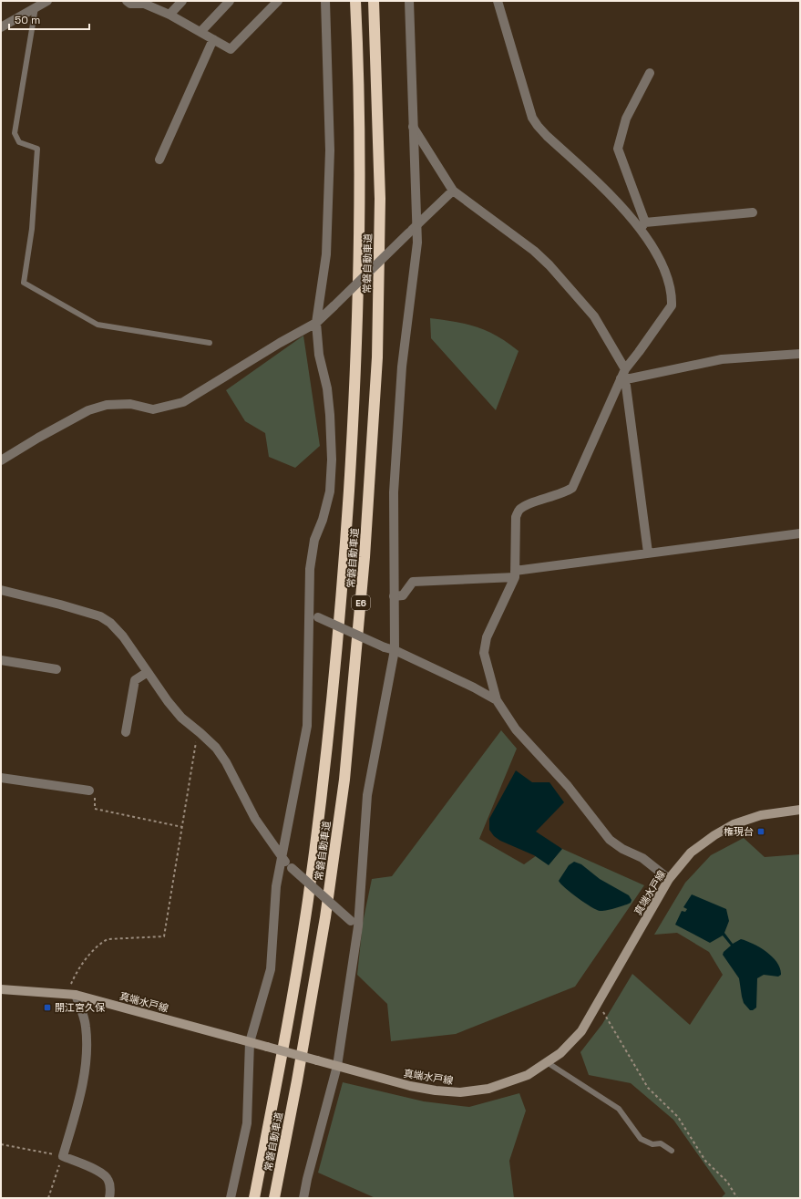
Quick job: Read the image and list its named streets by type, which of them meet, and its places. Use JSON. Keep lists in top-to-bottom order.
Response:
{
  "streets": {
    "highway": ["常磐自動車道", "E6"],
    "main road": ["真端水戸線"]
  },
  "places": {
    "transit": ["権現台", "開江宮久保"]
  },
  "scale_bar": "50 m"
}
